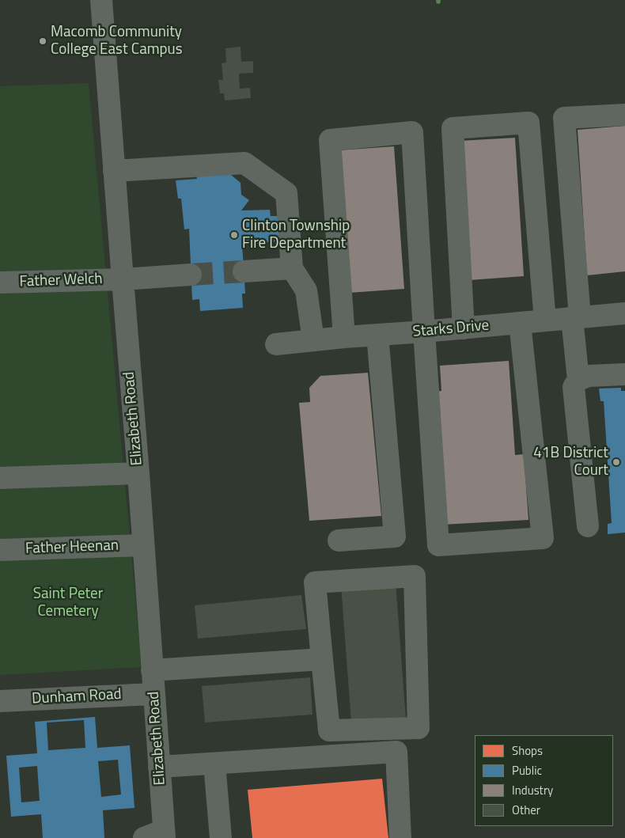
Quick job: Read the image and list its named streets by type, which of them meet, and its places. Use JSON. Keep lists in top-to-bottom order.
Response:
{
  "streets": {
    "street": [
      "Father Welch",
      "Starks Drive",
      "Elizabeth Road",
      "Father Heenan",
      "Dunham Road"
    ]
  },
  "crossings": [
    ["Father Welch", "Elizabeth Road"],
    ["Elizabeth Road", "Father Heenan"],
    ["Elizabeth Road", "Dunham Road"]
  ],
  "parks": ["Saint Peter Cemetery"],
  "places": ["Macomb Community College East Campus", "Clinton Township Fire Department", "41B District Court"],
  "legend": [
    "Shops",
    "Public",
    "Industry",
    "Other"
  ]
}
